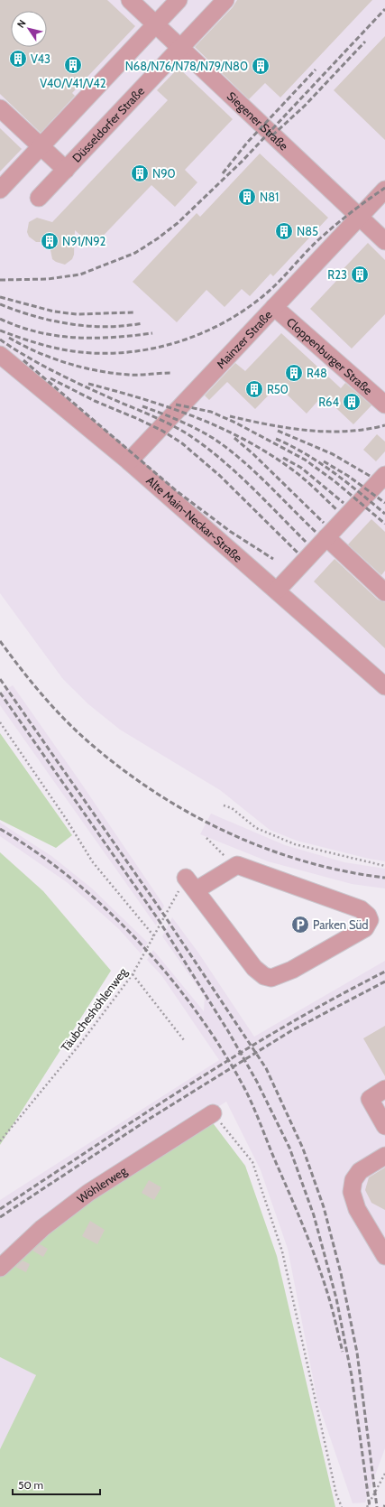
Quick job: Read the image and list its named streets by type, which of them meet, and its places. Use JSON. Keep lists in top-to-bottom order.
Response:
{
  "streets": {
    "street": [
      "Siegener Straße",
      "Düsseldorfer Straße",
      "Mainzer Straße",
      "Cloppenburger Straße",
      "Alte Main-Neckar-Straße",
      "Wöhlerweg"
    ],
    "path": ["Täubcheshöhlenweg"]
  },
  "crossings": [
    ["Siegener Straße", "Düsseldorfer Straße"],
    ["Siegener Straße", "Mainzer Straße"],
    ["Mainzer Straße", "Cloppenburger Straße"],
    ["Mainzer Straße", "Alte Main-Neckar-Straße"]
  ],
  "places": {
    "building": [
      "V43",
      "V40/V41/V42",
      "N68/N76/N78/N79/N80",
      "N90",
      "N81",
      "N85",
      "N91/N92",
      "R23",
      "R48",
      "R50",
      "R64"
    ],
    "parking": ["Parken Süd"]
  },
  "scale_bar": "50 m",
  "north": "top left"
}
